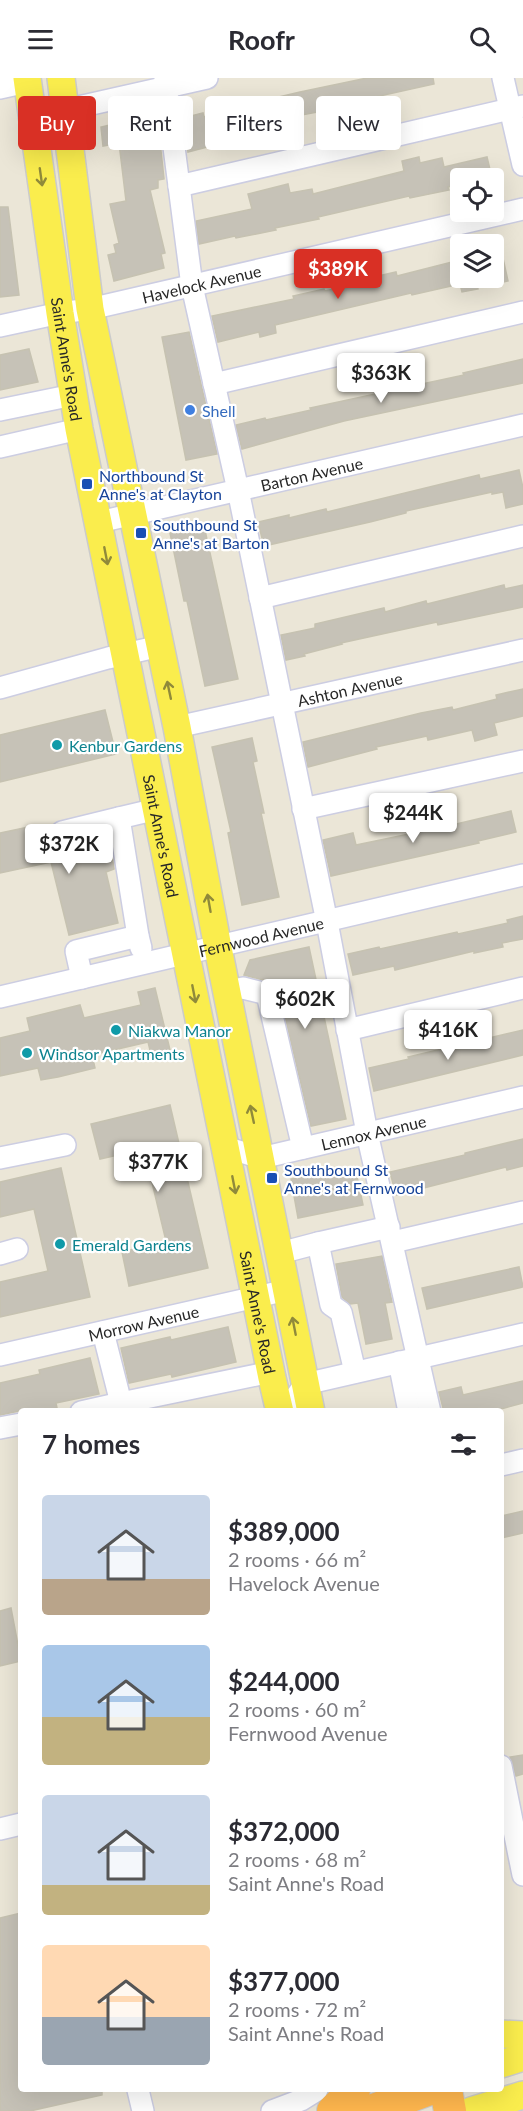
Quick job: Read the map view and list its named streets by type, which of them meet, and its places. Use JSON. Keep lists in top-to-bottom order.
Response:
{
  "streets": {
    "main road": ["Saint Anne's Road"],
    "street": [
      "Havelock Avenue",
      "Barton Avenue",
      "Ashton Avenue",
      "Fernwood Avenue",
      "Lennox Avenue",
      "Morrow Avenue"
    ]
  },
  "crossings": [
    ["Havelock Avenue", "Saint Anne's Road"],
    ["Saint Anne's Road", "Barton Avenue"],
    ["Saint Anne's Road", "Ashton Avenue"],
    ["Saint Anne's Road", "Fernwood Avenue"],
    ["Saint Anne's Road", "Lennox Avenue"],
    ["Saint Anne's Road", "Morrow Avenue"]
  ],
  "places": {
    "other": [
      "Shell",
      "Kenbur Gardens",
      "Niakwa Manor",
      "Windsor Apartments",
      "Emerald Gardens"
    ],
    "transit": ["Northbound St Anne's at Clayton", "Southbound St Anne's at Barton", "Southbound St Anne's at Fernwood"]
  },
  "page": {
    "header": "Roofr",
    "chip": [
      "Buy",
      "Rent",
      "Filters",
      "New"
    ],
    "price": [
      "$389K",
      "$363K",
      "$244K",
      "$372K",
      "$602K",
      "$416K",
      "$377K"
    ],
    "heading": "7 homes",
    "list": [
      {
        "name": "$389,000",
        "note": "2 rooms · 66 m² · Havelock Avenue"
      },
      {
        "name": "$244,000",
        "note": "2 rooms · 60 m² · Fernwood Avenue"
      },
      {
        "name": "$372,000",
        "note": "2 rooms · 68 m² · Saint Anne's Road"
      },
      {
        "name": "$377,000",
        "note": "2 rooms · 72 m² · Saint Anne's Road"
      }
    ]
  }
}
